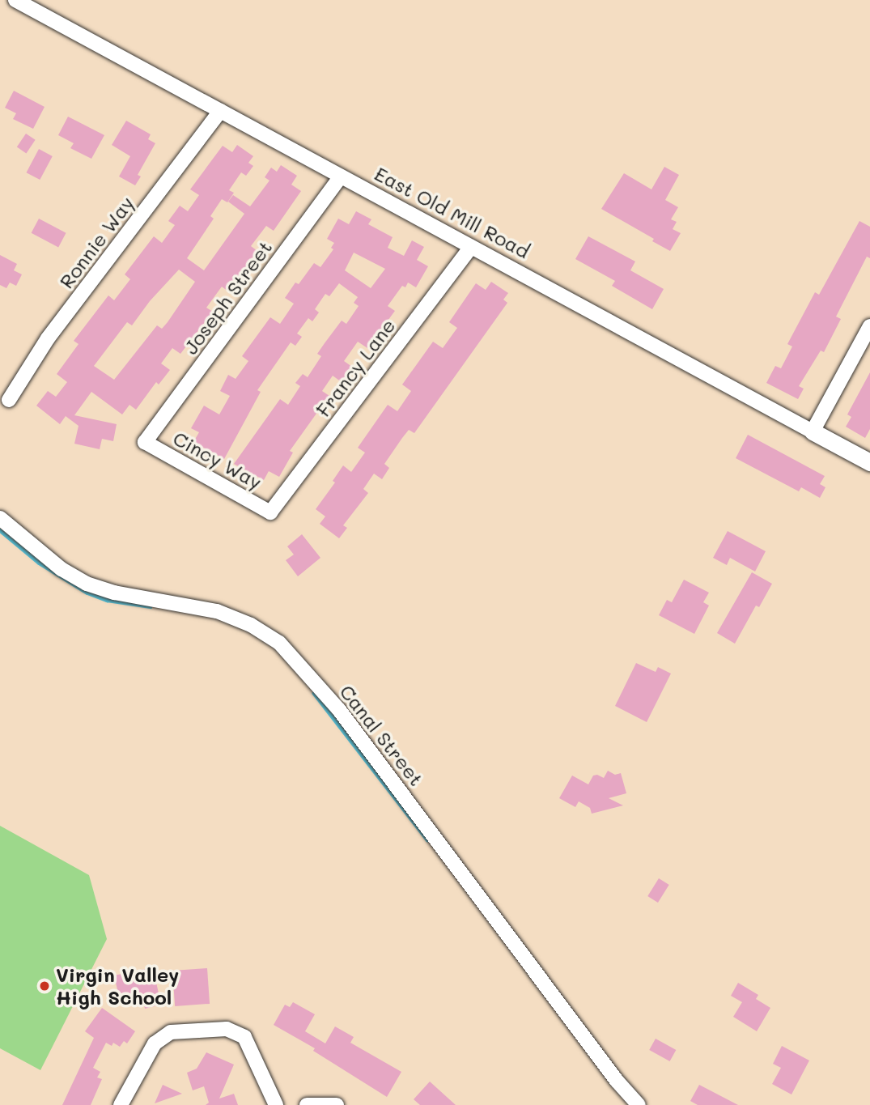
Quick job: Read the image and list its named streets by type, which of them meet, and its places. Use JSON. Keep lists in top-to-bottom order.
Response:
{
  "streets": {
    "street": [
      "East Old Mill Road",
      "Ronnie Way",
      "Joseph Street",
      "Francy Lane",
      "Cincy Way",
      "Canal Street"
    ]
  },
  "crossings": [
    ["East Old Mill Road", "Ronnie Way"],
    ["East Old Mill Road", "Joseph Street"],
    ["East Old Mill Road", "Francy Lane"],
    ["Joseph Street", "Cincy Way"],
    ["Francy Lane", "Cincy Way"]
  ],
  "places": ["Virgin Valley High School"]
}
